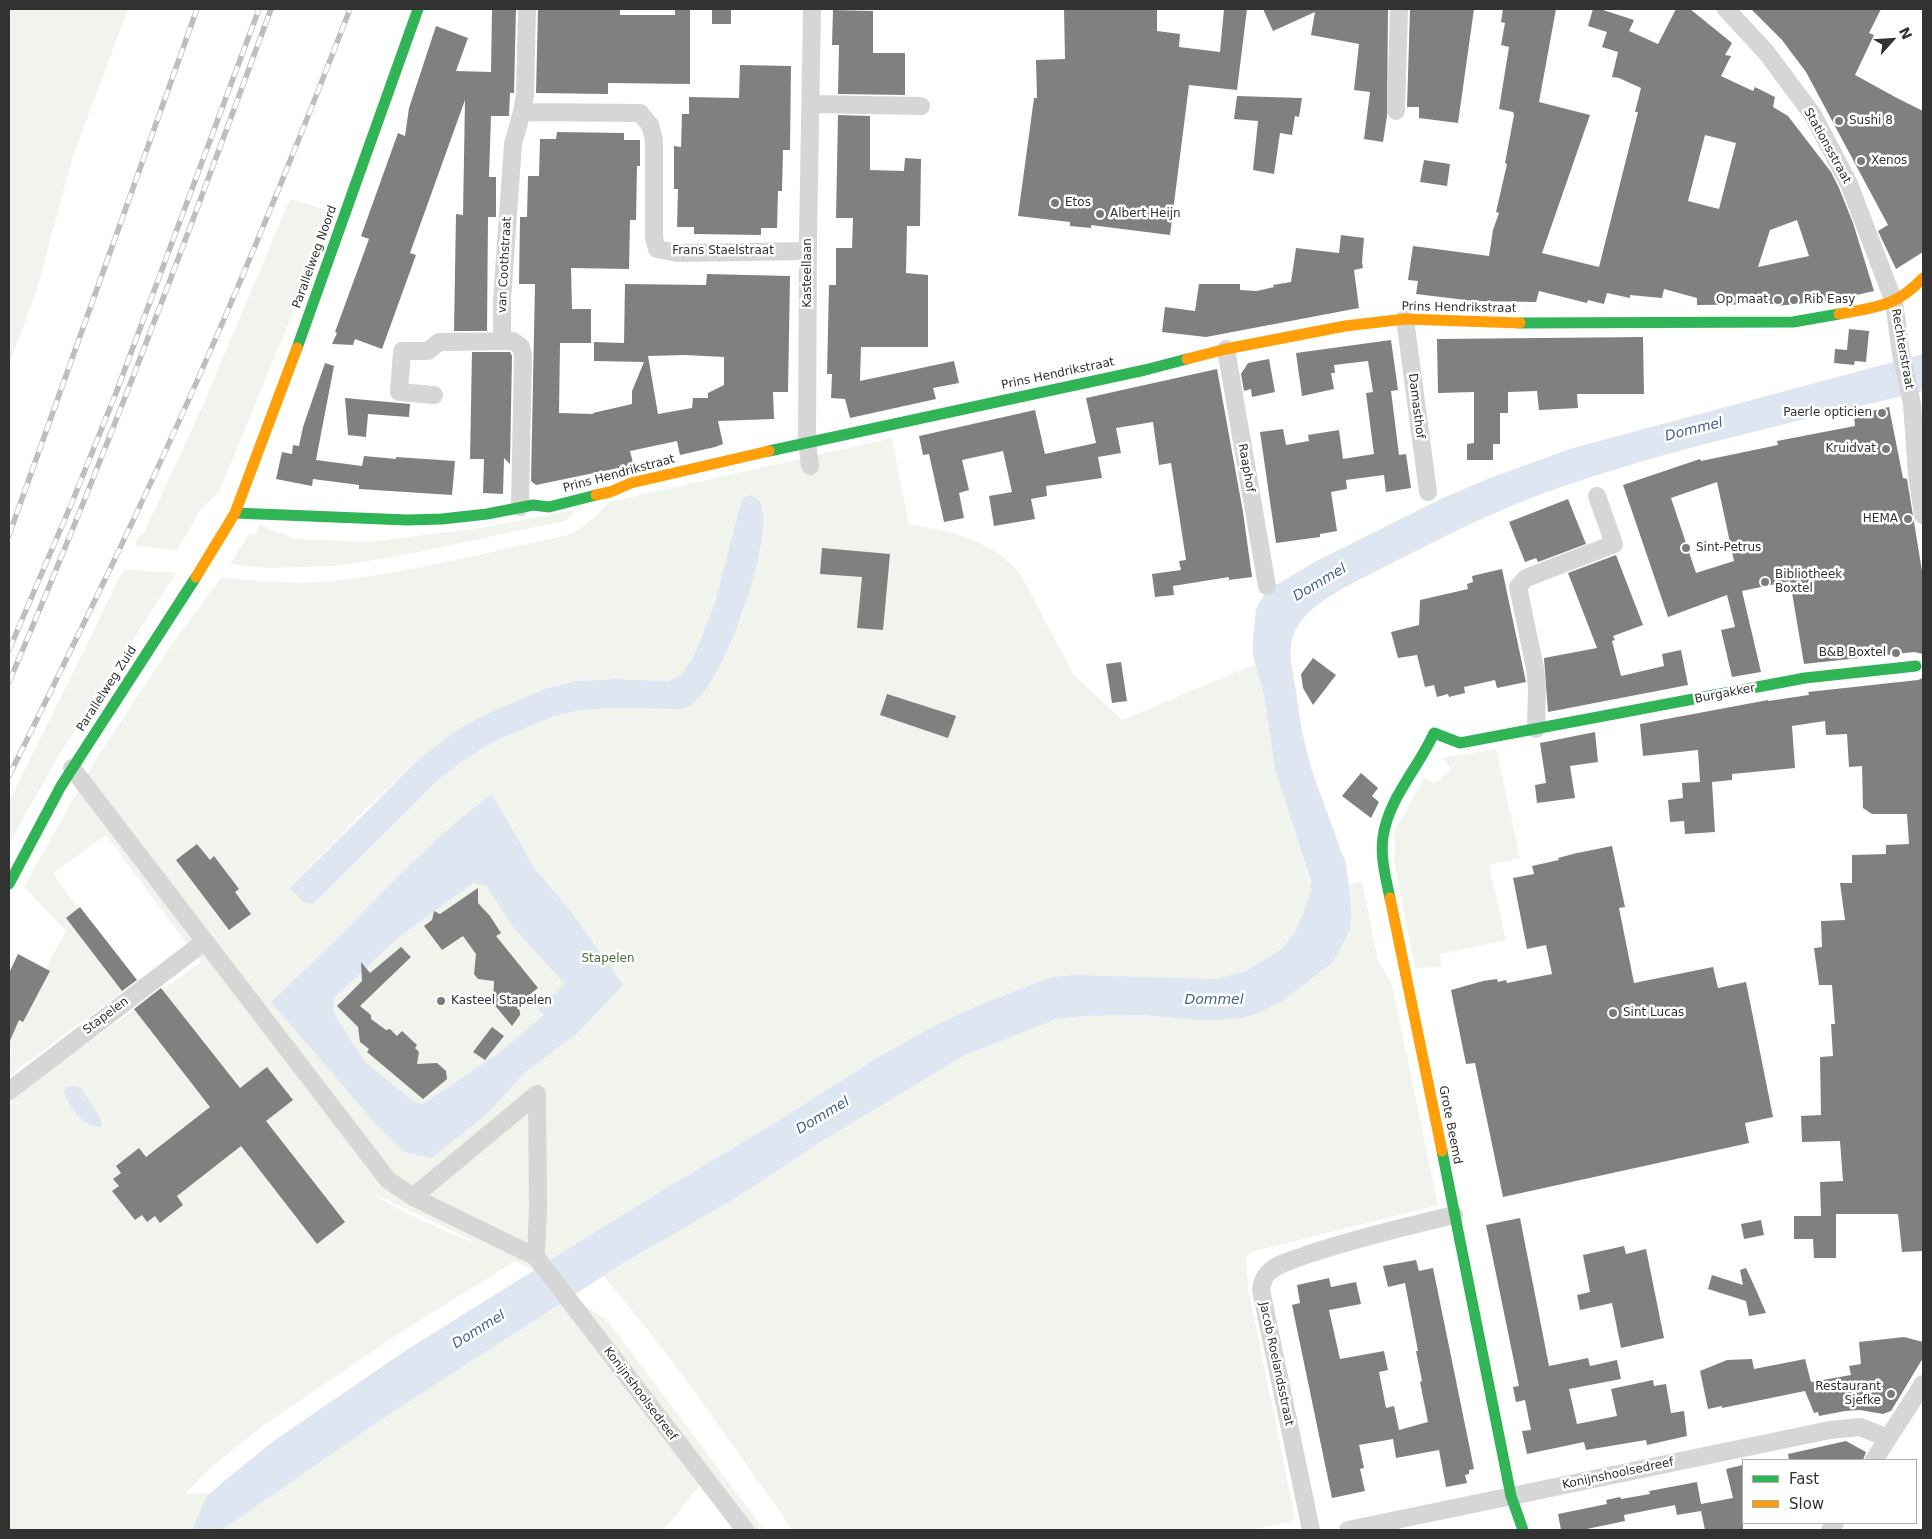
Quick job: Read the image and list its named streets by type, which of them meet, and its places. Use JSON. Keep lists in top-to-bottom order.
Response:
{
  "streets": {
    "street": [
      "Stationsstraat",
      "Frans Staelstraat",
      "Parallelweg Noord",
      "van Coothstraat",
      "Kasteellaan",
      "Prins Hendrikstraat",
      "Rechterstraat",
      "Damasthof",
      "Raaphof",
      "Parallelweg Zuid",
      "Burgakker",
      "Stapelen",
      "Grote Beemd",
      "Jacob Roelandsstraat",
      "Konijnshoolsedreef"
    ]
  },
  "crossings": [
    ["Stationsstraat", "Prins Hendrikstraat"],
    ["Stationsstraat", "Rechterstraat"],
    ["Frans Staelstraat", "van Coothstraat"],
    ["Frans Staelstraat", "Kasteellaan"],
    ["Parallelweg Noord", "Prins Hendrikstraat"],
    ["Parallelweg Noord", "Parallelweg Zuid"],
    ["Kasteellaan", "Prins Hendrikstraat"],
    ["Prins Hendrikstraat", "Rechterstraat"],
    ["Prins Hendrikstraat", "Damasthof"],
    ["Prins Hendrikstraat", "Raaphof"],
    ["Prins Hendrikstraat", "Parallelweg Zuid"],
    ["Burgakker", "Grote Beemd"],
    ["Grote Beemd", "Jacob Roelandsstraat"],
    ["Grote Beemd", "Konijnshoolsedreef"]
  ],
  "water": ["Dommel"],
  "parks": ["Stapelen"],
  "places": [
    "Sushi 8",
    "Xenos",
    "Etos",
    "Albert Heijn",
    "Op maat",
    "Rib Easy",
    "Paerle opticien",
    "Kruidvat",
    "HEMA",
    "Sint-Petrus",
    "Bibliotheek Boxtel",
    "B&B Boxtel",
    "Kasteel Stapelen",
    "Sint Lucas",
    "Restaurant Sjefke"
  ],
  "legend": ["Fast", "Slow"],
  "north": "top right"
}
